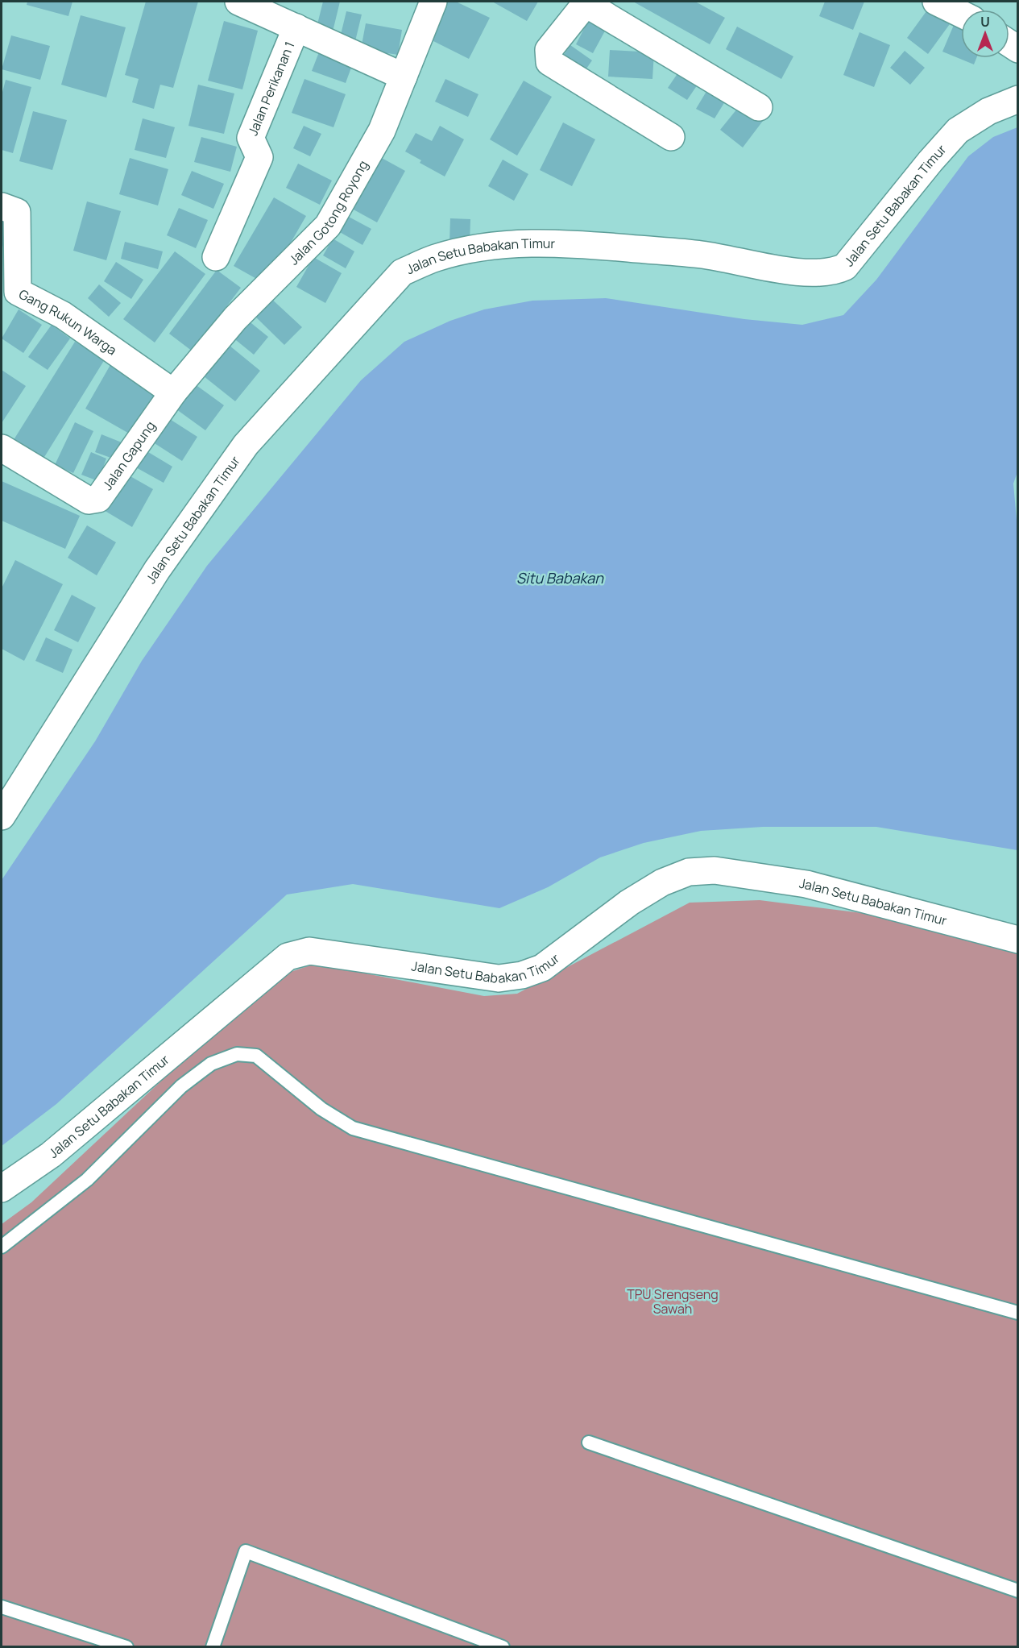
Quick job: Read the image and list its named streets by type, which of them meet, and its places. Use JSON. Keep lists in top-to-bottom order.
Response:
{
  "streets": {
    "street": [
      "Jalan Perikanan 1",
      "Jalan Setu Babakan Timur",
      "Jalan Gotong Royong",
      "Gang Rukun Warga",
      "Jalan Gapung"
    ]
  },
  "crossings": [
    ["Jalan Perikanan 1", "Jalan Gotong Royong"],
    ["Jalan Gotong Royong", "Gang Rukun Warga"],
    ["Jalan Gotong Royong", "Jalan Gapung"],
    ["Gang Rukun Warga", "Jalan Gapung"]
  ],
  "water": ["Situ Babakan"],
  "parks": ["TPU Srengseng Sawah"],
  "north": "top"
}
